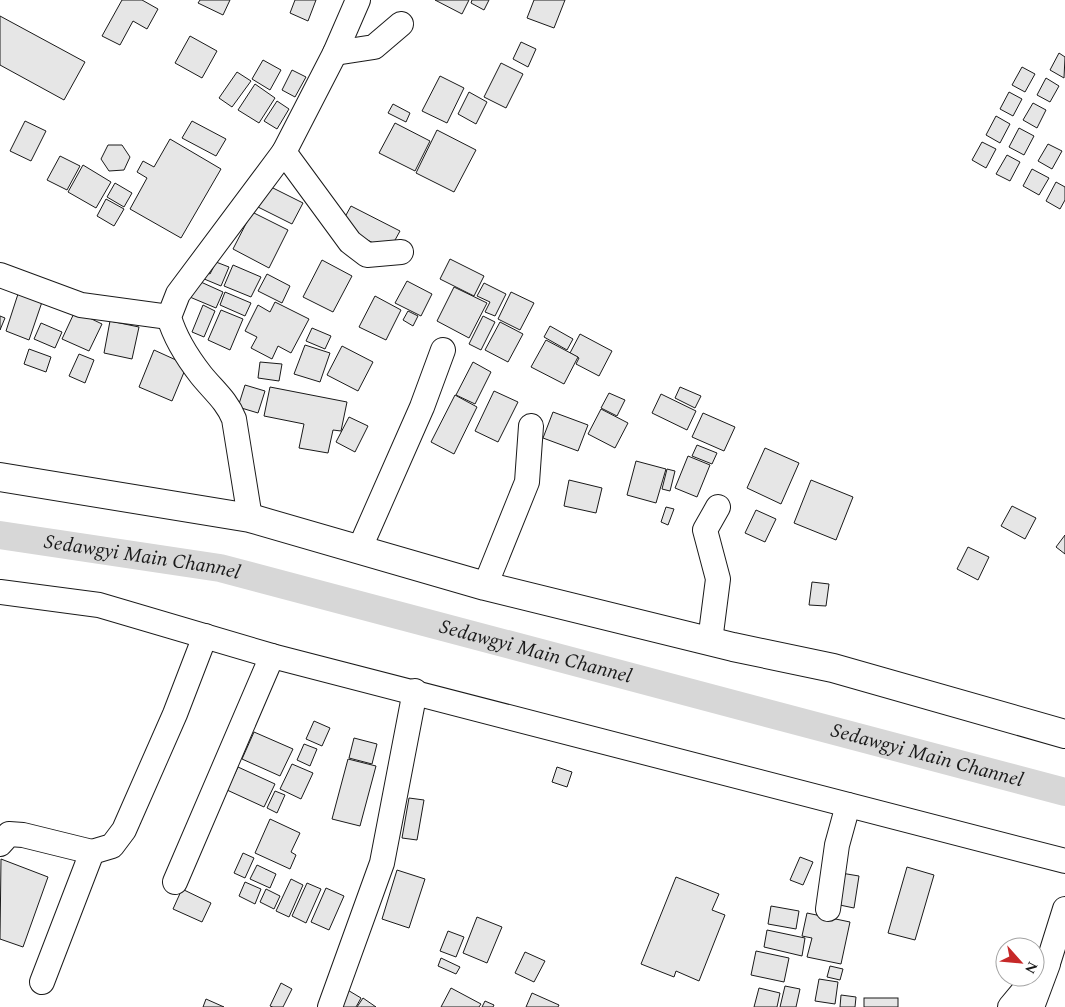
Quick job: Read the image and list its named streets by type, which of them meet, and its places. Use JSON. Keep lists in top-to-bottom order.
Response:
{
  "water": ["Sedawgyi Main Channel"],
  "north": "bottom right"
}
